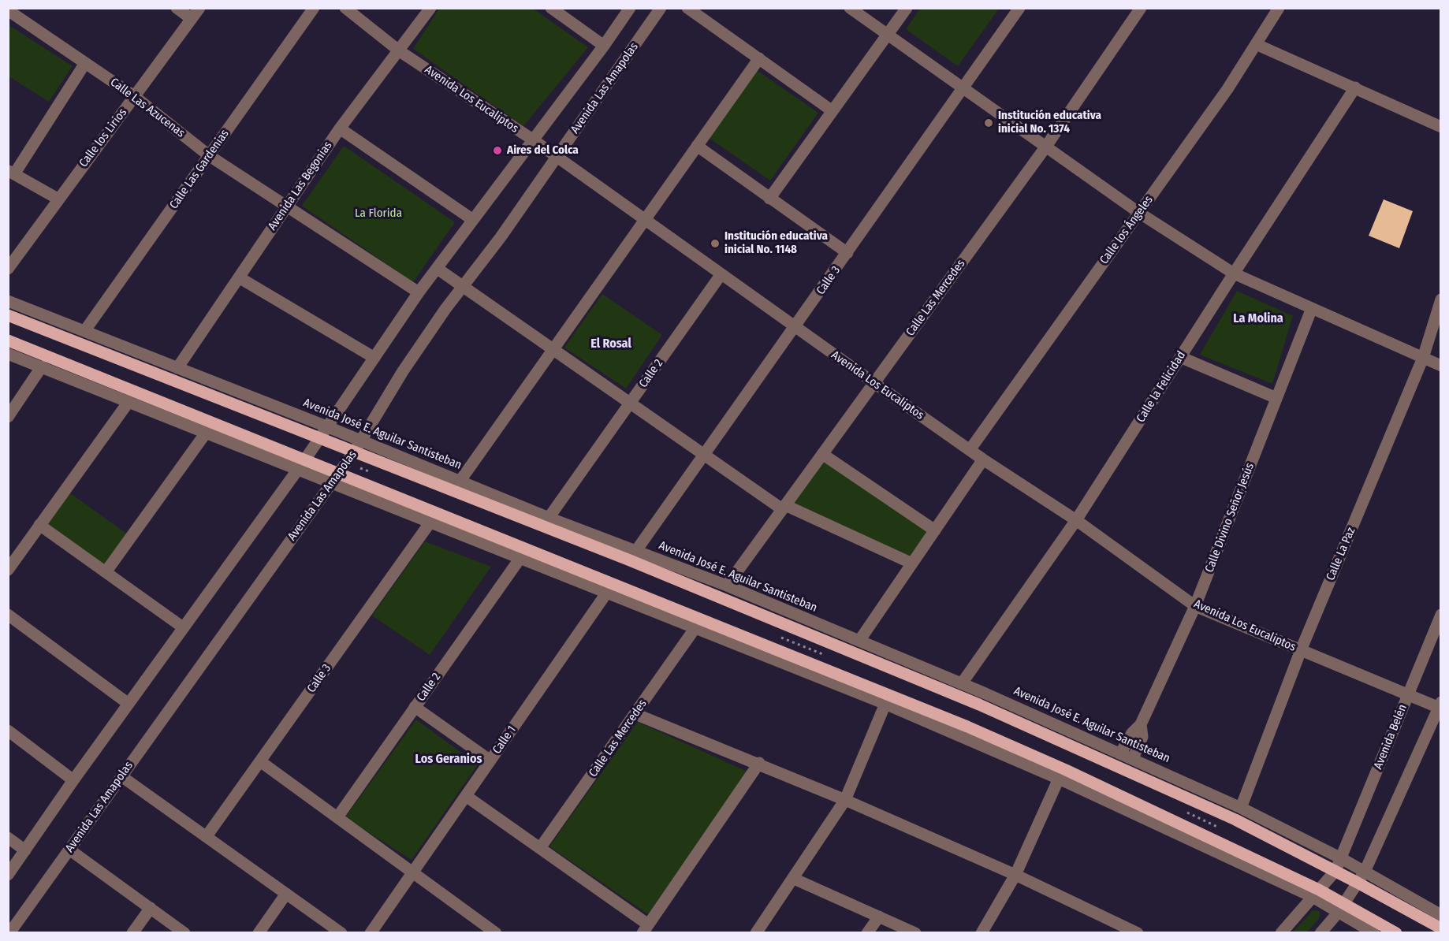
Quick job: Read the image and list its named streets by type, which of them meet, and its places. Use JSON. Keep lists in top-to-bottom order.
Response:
{
  "streets": {
    "main road": ["Avenida José E. Aguilar Santisteban"],
    "street": [
      "Avenida Las Amapolas",
      "Avenida Los Eucaliptos",
      "Calle Las Azucenas",
      "Calle los Lirios",
      "Calle Las Gardenias",
      "Avenida Las Begonias",
      "Calle los Ángeles",
      "Calle 3",
      "Calle Las Mercedes",
      "Calle 2",
      "Calle la Felicidad",
      "Calle Divino Señor Jesús",
      "Calle La Paz",
      "Avenida Belén",
      "Calle 1"
    ]
  },
  "crossings": [
    ["Avenida Las Amapolas", "Avenida Los Eucaliptos"],
    ["Avenida Las Amapolas", "Avenida José E. Aguilar Santisteban"],
    ["Avenida Los Eucaliptos", "Avenida Las Begonias"],
    ["Avenida Los Eucaliptos", "Calle los Ángeles"],
    ["Avenida Los Eucaliptos", "Calle 3"],
    ["Avenida Los Eucaliptos", "Calle Las Mercedes"],
    ["Avenida Los Eucaliptos", "Calle 2"],
    ["Avenida Los Eucaliptos", "Calle la Felicidad"],
    ["Avenida Los Eucaliptos", "Calle Divino Señor Jesús"],
    ["Avenida Los Eucaliptos", "Calle La Paz"],
    ["Avenida Los Eucaliptos", "Avenida Belén"],
    ["Calle Las Azucenas", "Calle los Lirios"],
    ["Calle Las Azucenas", "Calle Las Gardenias"],
    ["Calle Las Azucenas", "Avenida Las Begonias"],
    ["Calle Las Gardenias", "Avenida José E. Aguilar Santisteban"],
    ["Avenida Las Begonias", "Avenida José E. Aguilar Santisteban"],
    ["Calle 3", "Avenida José E. Aguilar Santisteban"],
    ["Calle Las Mercedes", "Avenida José E. Aguilar Santisteban"],
    ["Calle 2", "Avenida José E. Aguilar Santisteban"],
    ["Calle la Felicidad", "Avenida José E. Aguilar Santisteban"],
    ["Avenida José E. Aguilar Santisteban", "Calle Divino Señor Jesús"],
    ["Avenida José E. Aguilar Santisteban", "Calle La Paz"],
    ["Avenida José E. Aguilar Santisteban", "Avenida Belén"]
  ],
  "districts": ["La Molina", "El Rosal", "Los Geranios"],
  "parks": ["La Florida"],
  "places": ["Institución educativa inicial No. 1374", "Aires del Colca", "Institución educativa inicial No. 1148"]
}
